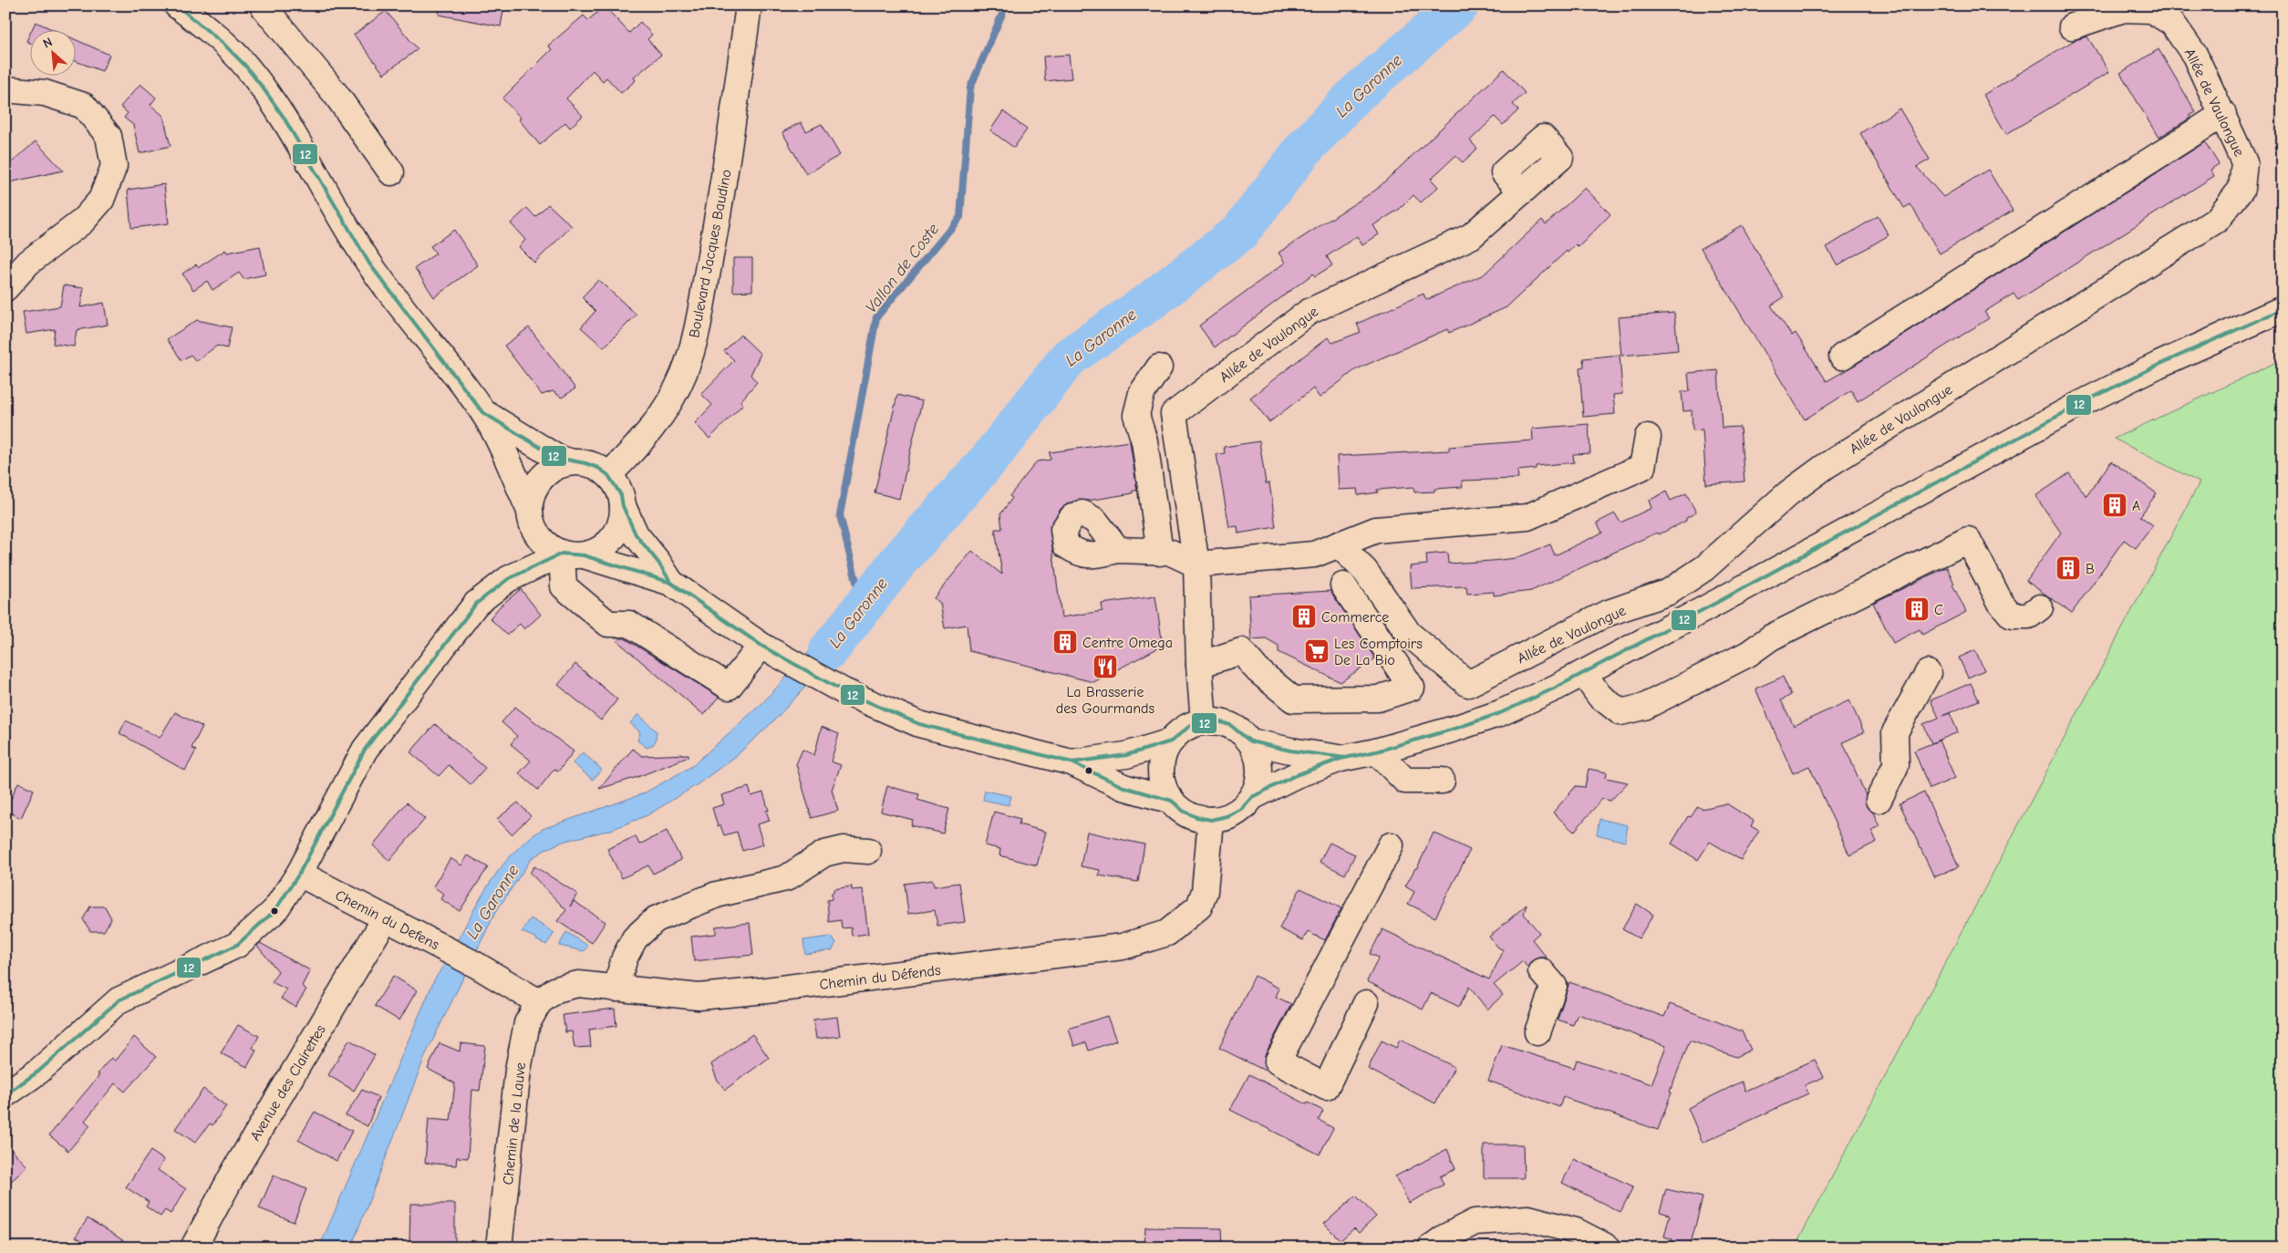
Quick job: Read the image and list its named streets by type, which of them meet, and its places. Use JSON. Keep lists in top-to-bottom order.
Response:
{
  "streets": {
    "street": [
      "Allée de Vaulongue",
      "Boulevard Jacques Baudino",
      "Chemin du Defens",
      "Chemin du Défends",
      "Avenue des Clairettes",
      "Chemin de la Lauve"
    ]
  },
  "crossings": [
    ["Allée de Vaulongue", "Chemin du Défends"],
    ["Chemin du Defens", "Chemin du Défends"],
    ["Chemin du Defens", "Avenue des Clairettes"],
    ["Chemin du Defens", "Chemin de la Lauve"],
    ["Chemin du Défends", "Chemin de la Lauve"]
  ],
  "water": ["La Garonne", "Vallon de Coste"],
  "places": {
    "building": [
      "A",
      "B",
      "C",
      "Commerce",
      "Centre Omega"
    ],
    "supermarket": ["Les Comptoirs De La Bio"],
    "restaurant": ["La Brasserie des Gourmands"]
  },
  "lines": ["transit line 12"],
  "north": "top left"
}
